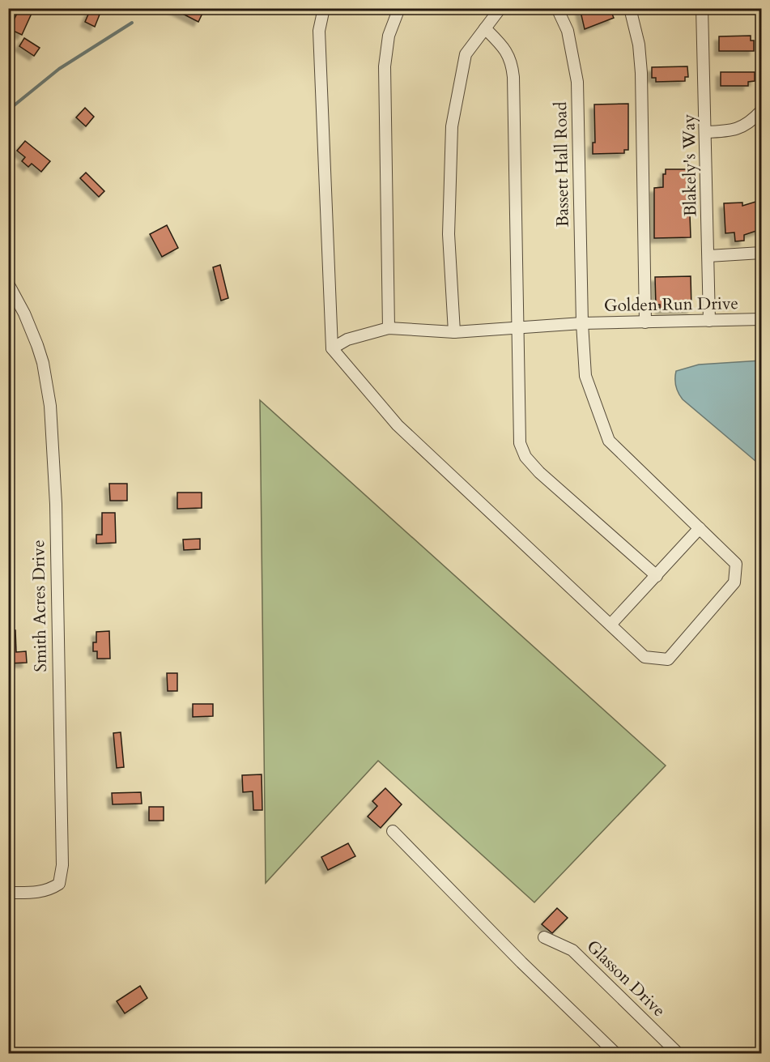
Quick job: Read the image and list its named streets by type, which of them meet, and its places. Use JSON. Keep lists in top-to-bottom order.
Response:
{
  "streets": {
    "street": [
      "Bassett Hall Road",
      "Blakely's Way",
      "Golden Run Drive",
      "Smith Acres Drive",
      "Glasson Drive"
    ]
  },
  "crossings": [
    ["Bassett Hall Road", "Golden Run Drive"],
    ["Blakely's Way", "Golden Run Drive"]
  ]
}
